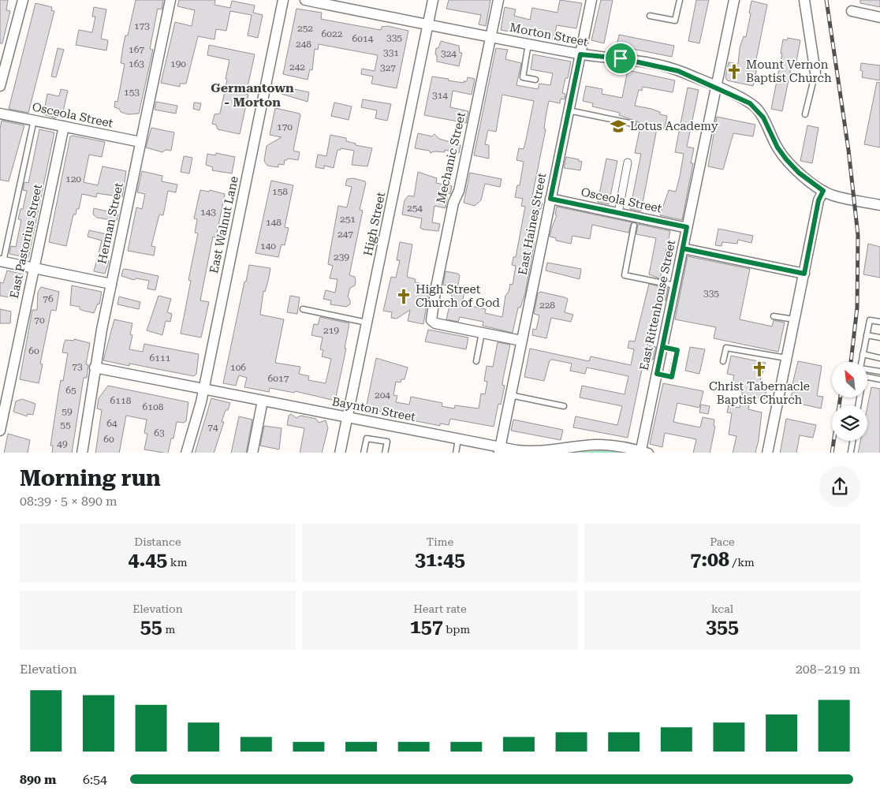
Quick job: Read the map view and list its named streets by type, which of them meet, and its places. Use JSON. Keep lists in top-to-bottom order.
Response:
{
  "streets": {
    "street": [
      "Morton Street",
      "Osceola Street",
      "Mechanic Street",
      "Herman Street",
      "High Street",
      "East Haines Street",
      "East Walnut Lane",
      "East Pastorius Street",
      "East Rittenhouse Street",
      "Baynton Street"
    ]
  },
  "crossings": [
    ["Morton Street", "Mechanic Street"],
    ["Morton Street", "High Street"],
    ["Morton Street", "East Haines Street"],
    ["Morton Street", "East Rittenhouse Street"],
    ["Osceola Street", "Herman Street"],
    ["Osceola Street", "East Haines Street"],
    ["Osceola Street", "East Pastorius Street"],
    ["Osceola Street", "East Rittenhouse Street"],
    ["Herman Street", "Baynton Street"],
    ["High Street", "Baynton Street"],
    ["East Haines Street", "Baynton Street"],
    ["East Walnut Lane", "Baynton Street"],
    ["East Rittenhouse Street", "Baynton Street"]
  ],
  "districts": ["Germantown - Morton"],
  "places": {
    "church": ["Mount Vernon Baptist Church", "High Street Church of God", "Christ Tabernacle Baptist Church"],
    "school or university": ["Lotus Academy"]
  },
  "house_numbers": [
    "173",
    "252",
    "6022",
    "335",
    "6014",
    "248",
    "167",
    "331",
    "324",
    "163",
    "190",
    "242",
    "327",
    "153",
    "314",
    "170",
    "120",
    "158",
    "254",
    "143",
    "251",
    "148",
    "247",
    "140",
    "239",
    "335",
    "76",
    "228",
    "70",
    "219",
    "60",
    "6111",
    "73",
    "106",
    "6017",
    "65",
    "204",
    "6118",
    "6108",
    "59",
    "64",
    "55",
    "74",
    "63",
    "60",
    "49"
  ],
  "north": "top left",
  "page": {
    "heading": ["Morning run", "08:39 · 5 × 890 m"],
    "stats": [
      ["Distance", "4.45 km"],
      ["Time", "31:45"],
      ["Pace", "7:08 /km"],
      ["Elevation", "55 m"],
      ["Heart rate", "157 bpm"],
      ["kcal", "355"]
    ],
    "chart": ["Elevation", "208–219 m"],
    "list": [
      {
        "name": "890 m",
        "note": "6:54"
      }
    ]
  }
}
